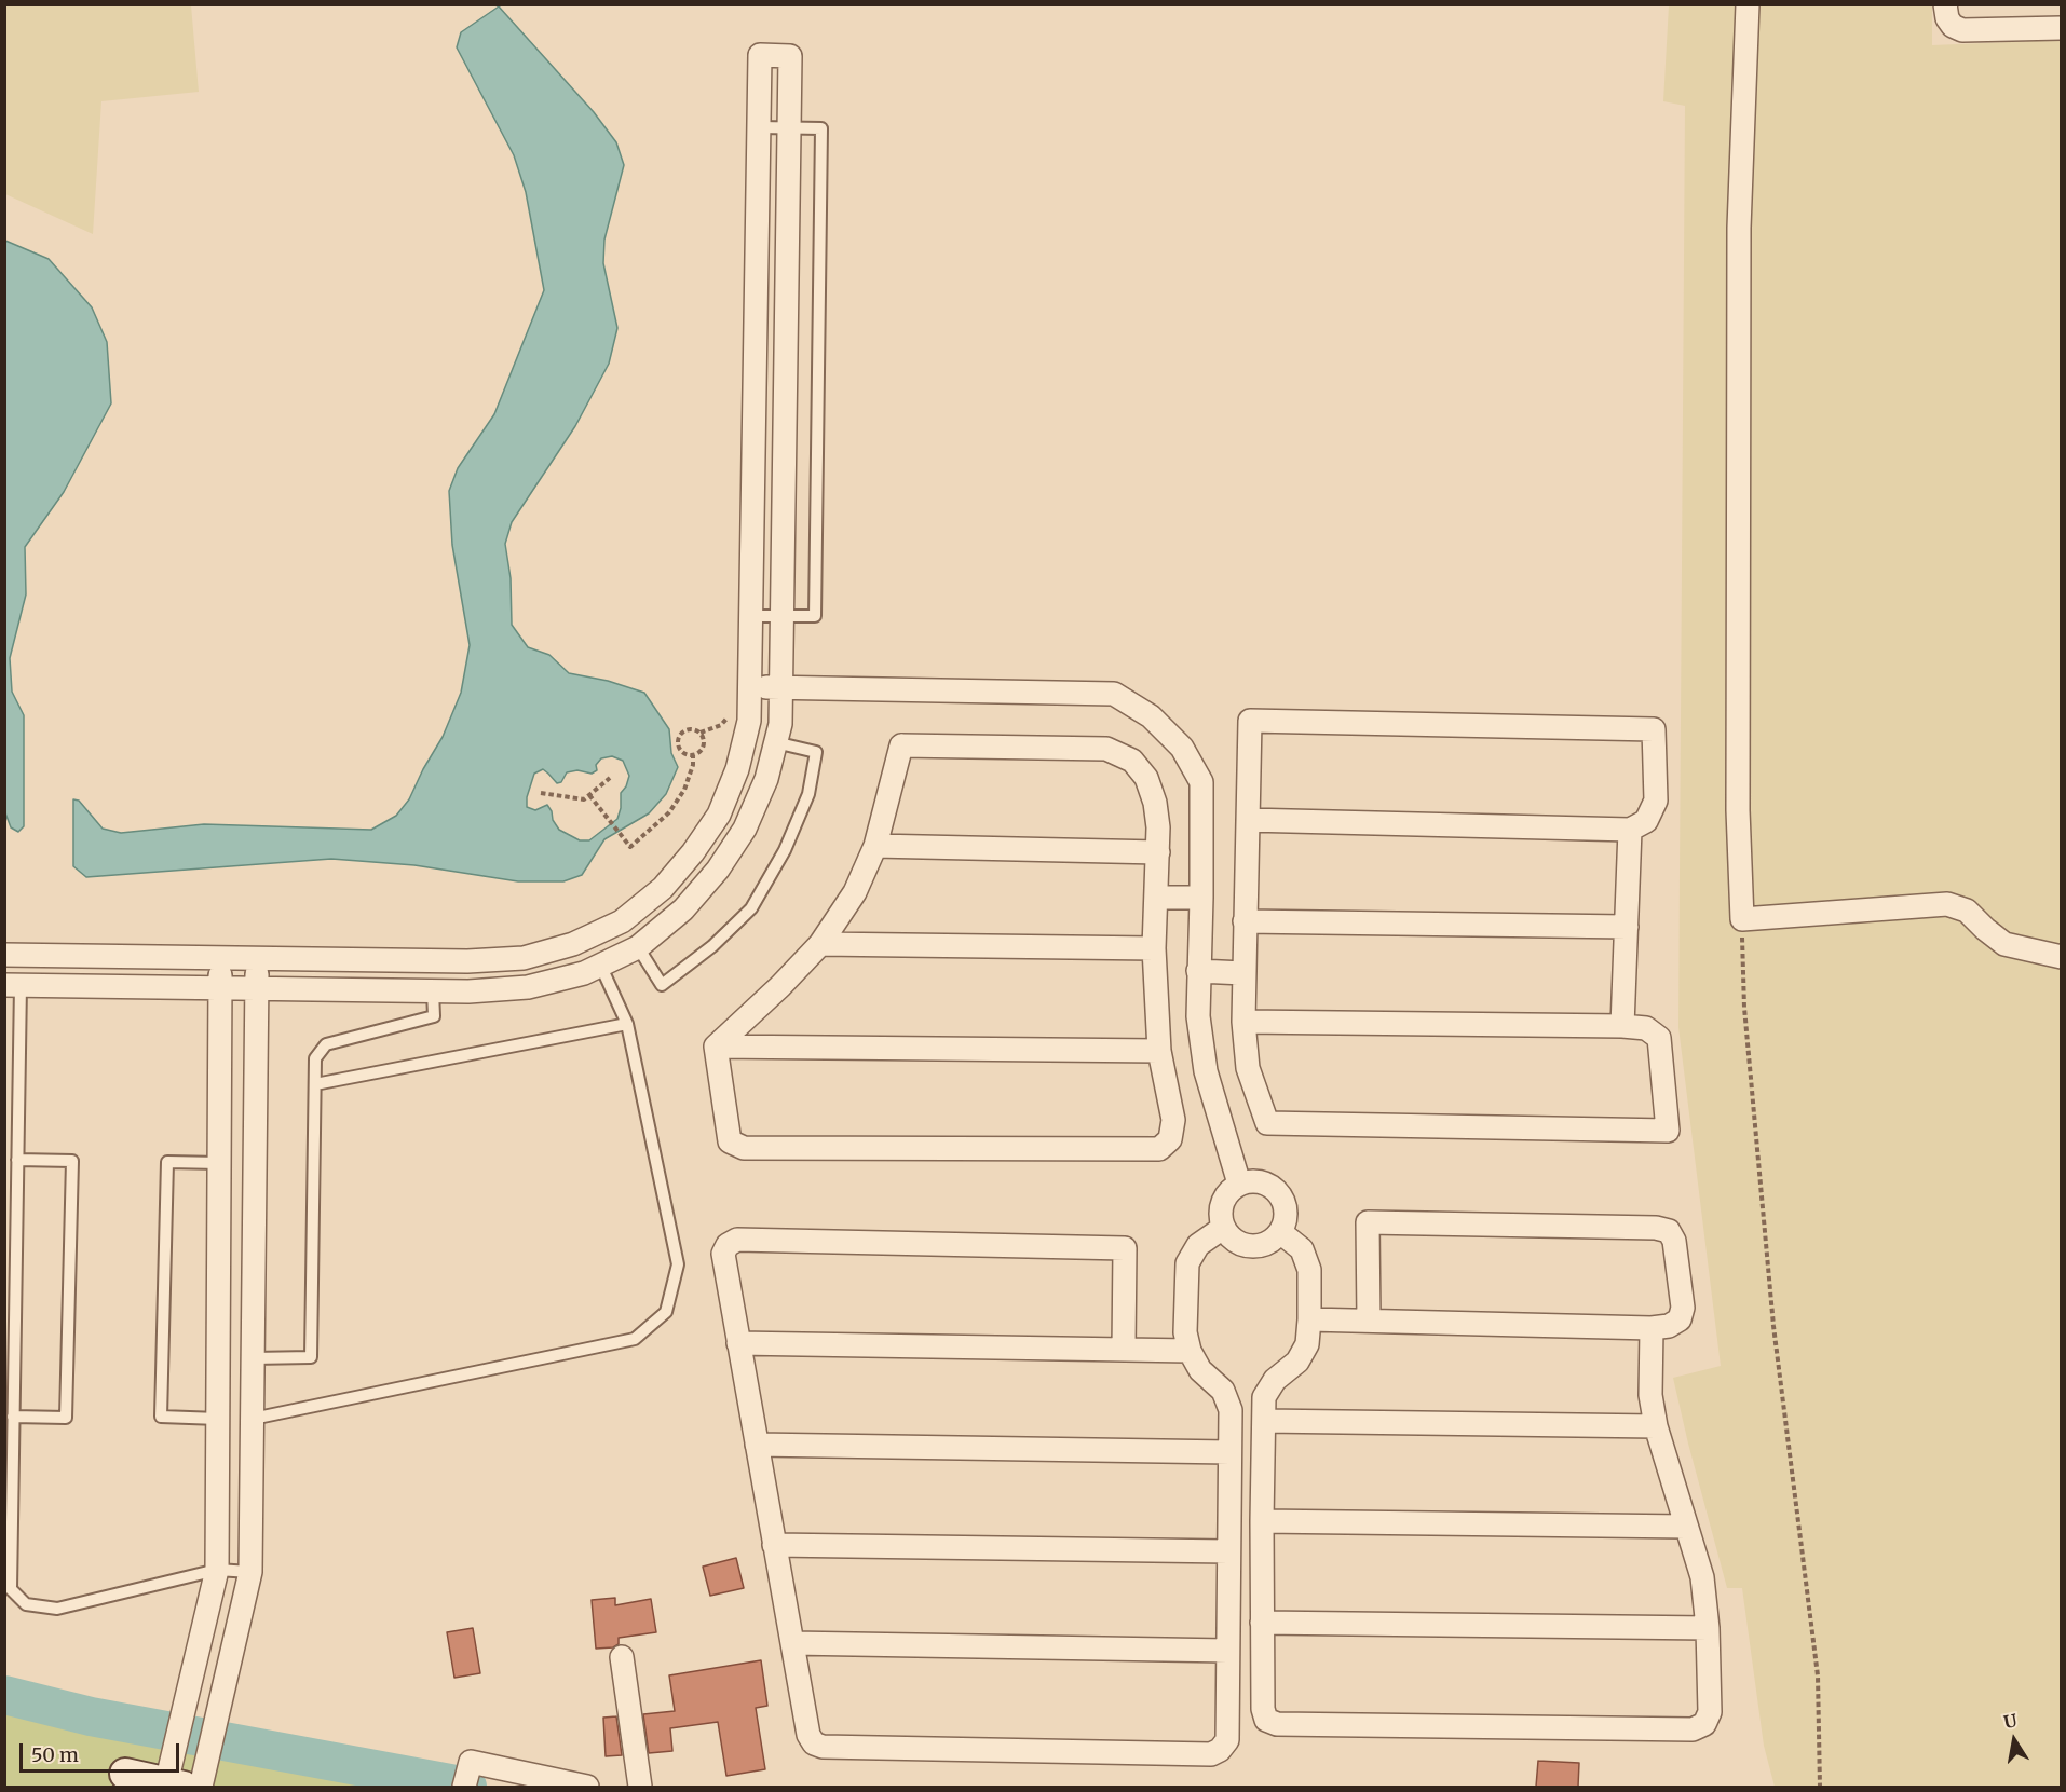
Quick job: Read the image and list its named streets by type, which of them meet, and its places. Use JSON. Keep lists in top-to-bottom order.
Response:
{
  "scale_bar": "50 m",
  "north": "top"
}
